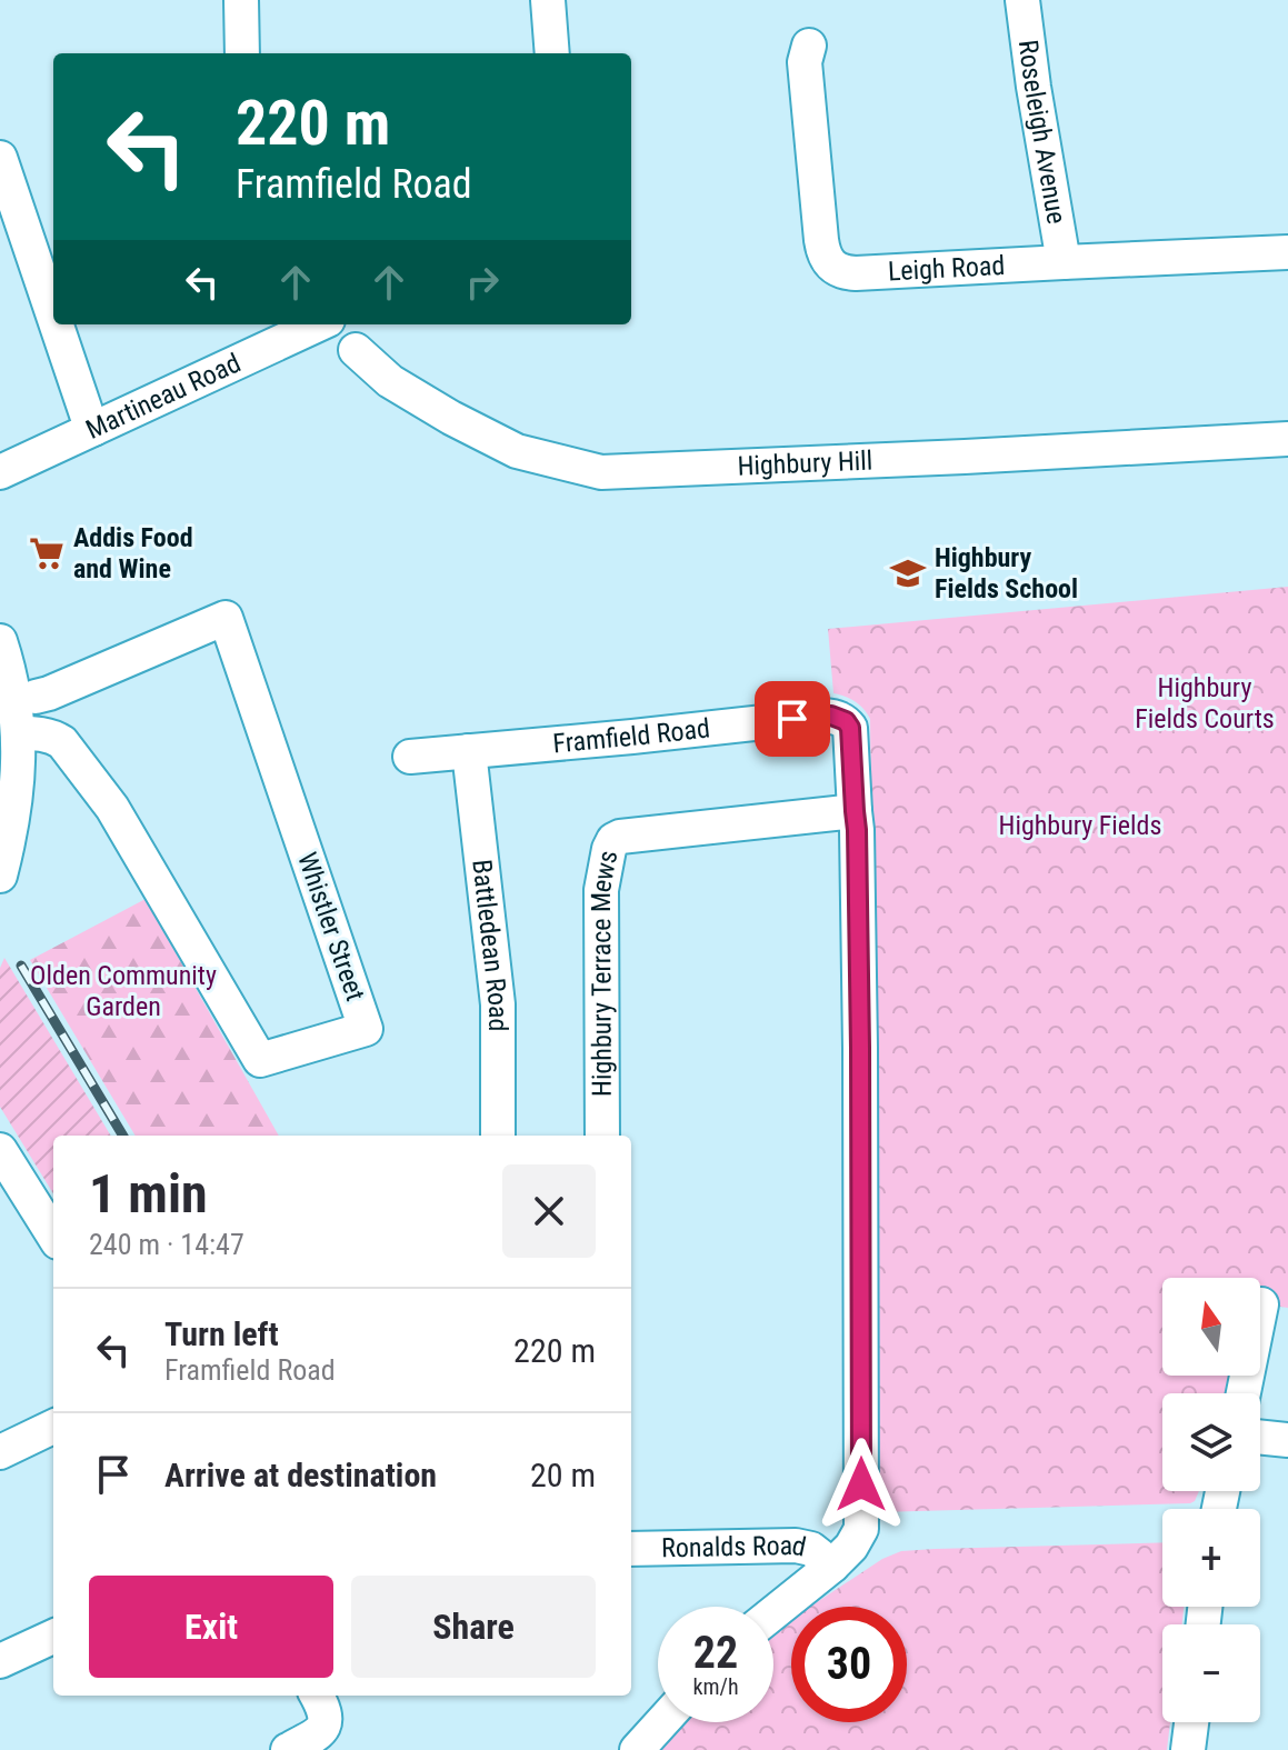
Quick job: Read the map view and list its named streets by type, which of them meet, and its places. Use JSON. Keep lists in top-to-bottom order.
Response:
{
  "streets": {
    "street": [
      "Roseleigh Avenue",
      "Leigh Road",
      "Martineau Road",
      "Highbury Hill",
      "Framfield Road",
      "Whistler Street",
      "Battledean Road",
      "Highbury Terrace Mews",
      "Ronalds Road"
    ]
  },
  "crossings": [
    ["Roseleigh Avenue", "Leigh Road"],
    ["Martineau Road", "Highbury Hill"],
    ["Framfield Road", "Battledean Road"],
    ["Framfield Road", "Highbury Terrace Mews"]
  ],
  "parks": ["Highbury Fields Courts", "Highbury Fields", "Olden Community Garden"],
  "places": {
    "supermarket": ["Addis Food and Wine"],
    "school or university": ["Highbury Fields School"]
  },
  "north": "top",
  "page": {
    "turn": ["220 m", "Framfield Road"],
    "heading": ["1 min", "240 m · 14:47"],
    "map_buttons": ["+", "−"],
    "list": [
      {
        "name": "Turn left",
        "note": "Framfield Road",
        "value": "220 m"
      },
      {
        "name": "Arrive at destination",
        "value": "20 m"
      }
    ],
    "buttons": ["Exit", "Share"],
    "speed": "22 km/h",
    "limit": "30"
  }
}
